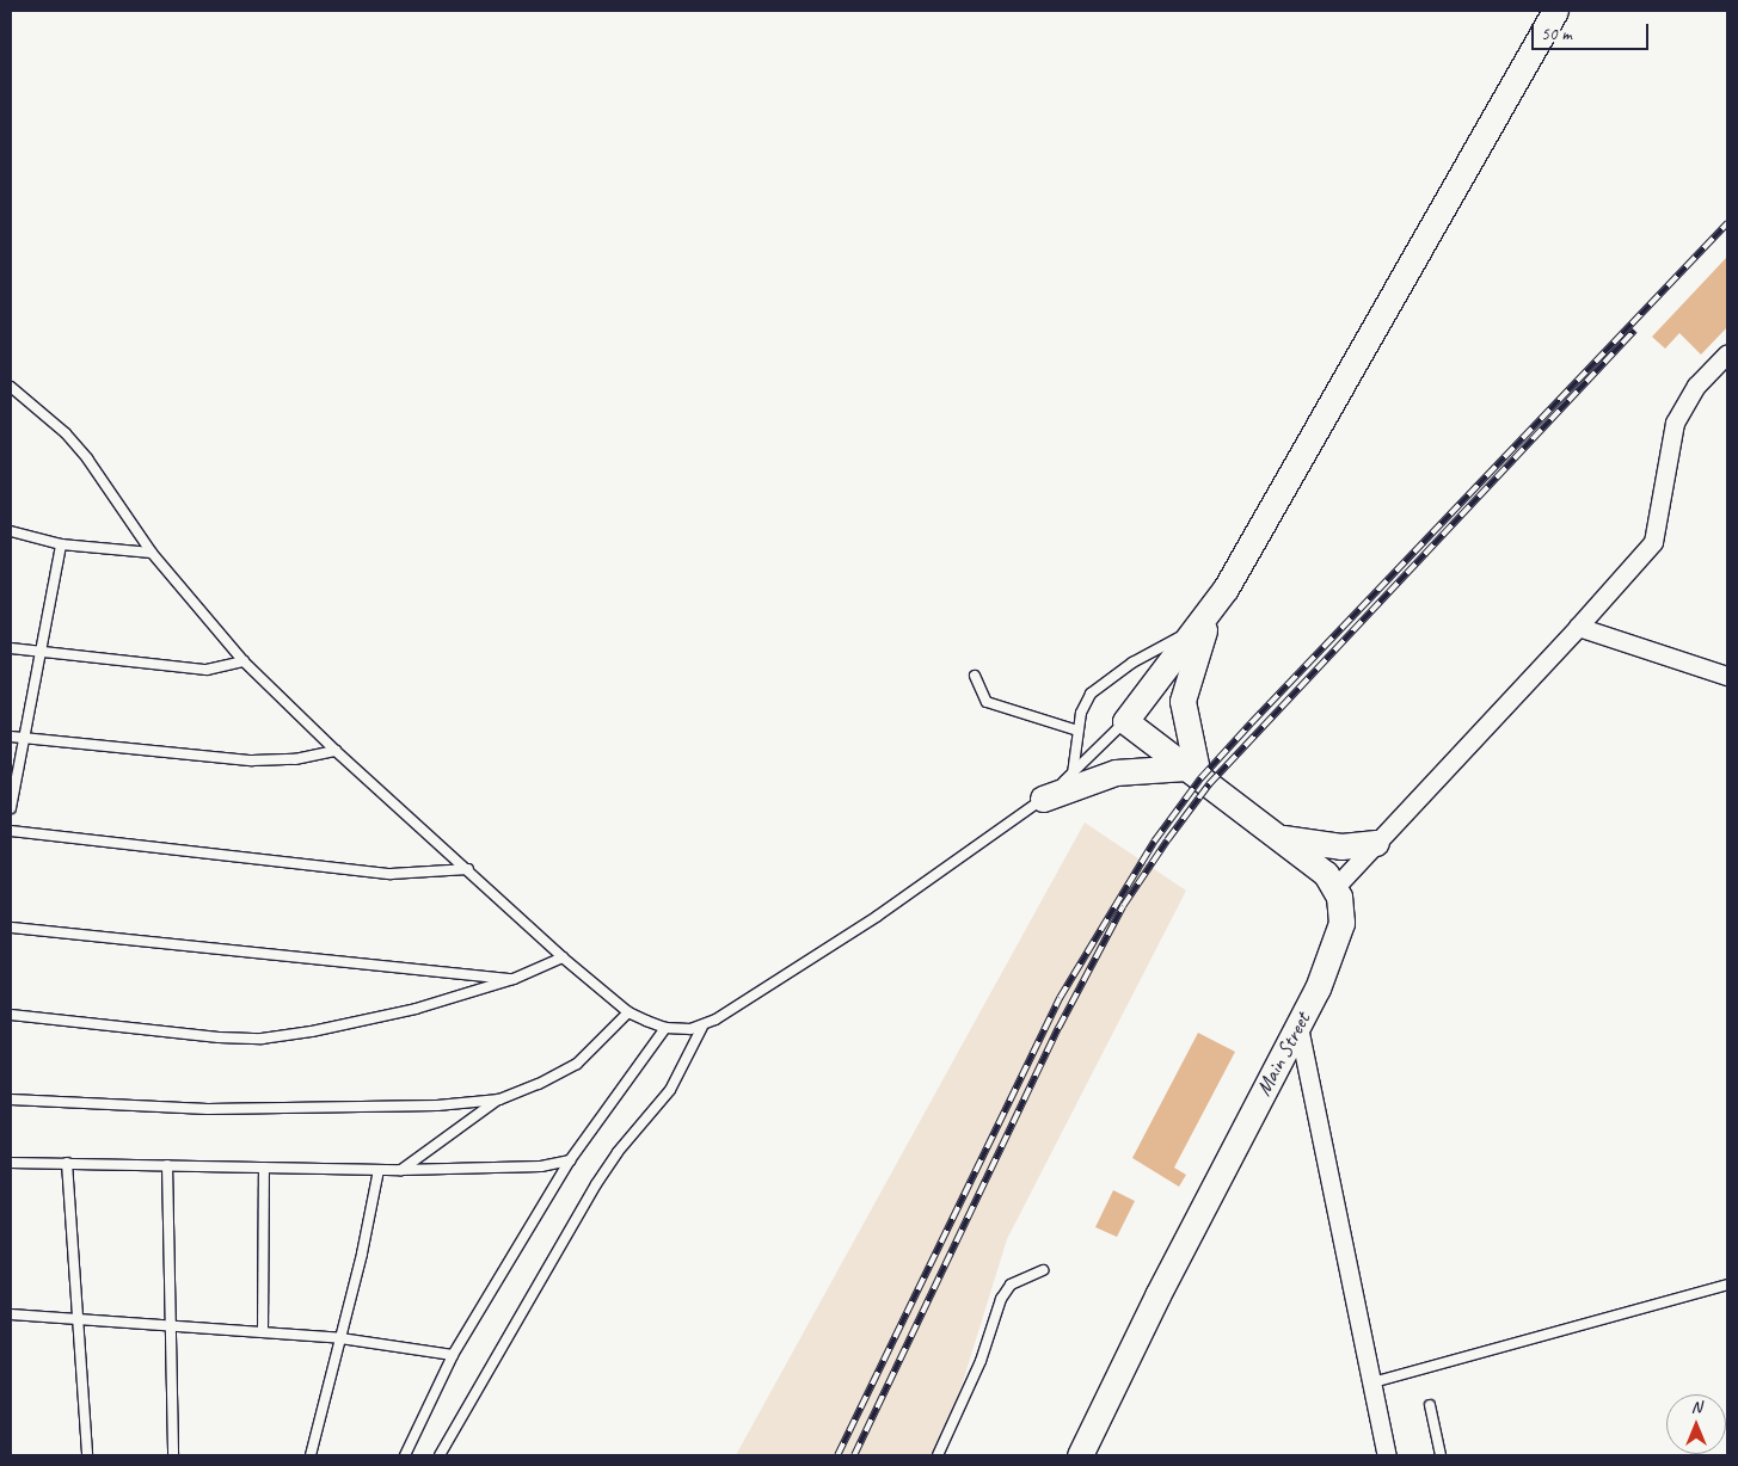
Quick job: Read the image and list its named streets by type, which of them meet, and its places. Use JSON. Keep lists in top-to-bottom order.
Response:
{
  "streets": {
    "main road": ["Main Street"]
  },
  "scale_bar": "50 m",
  "north": "top"
}
